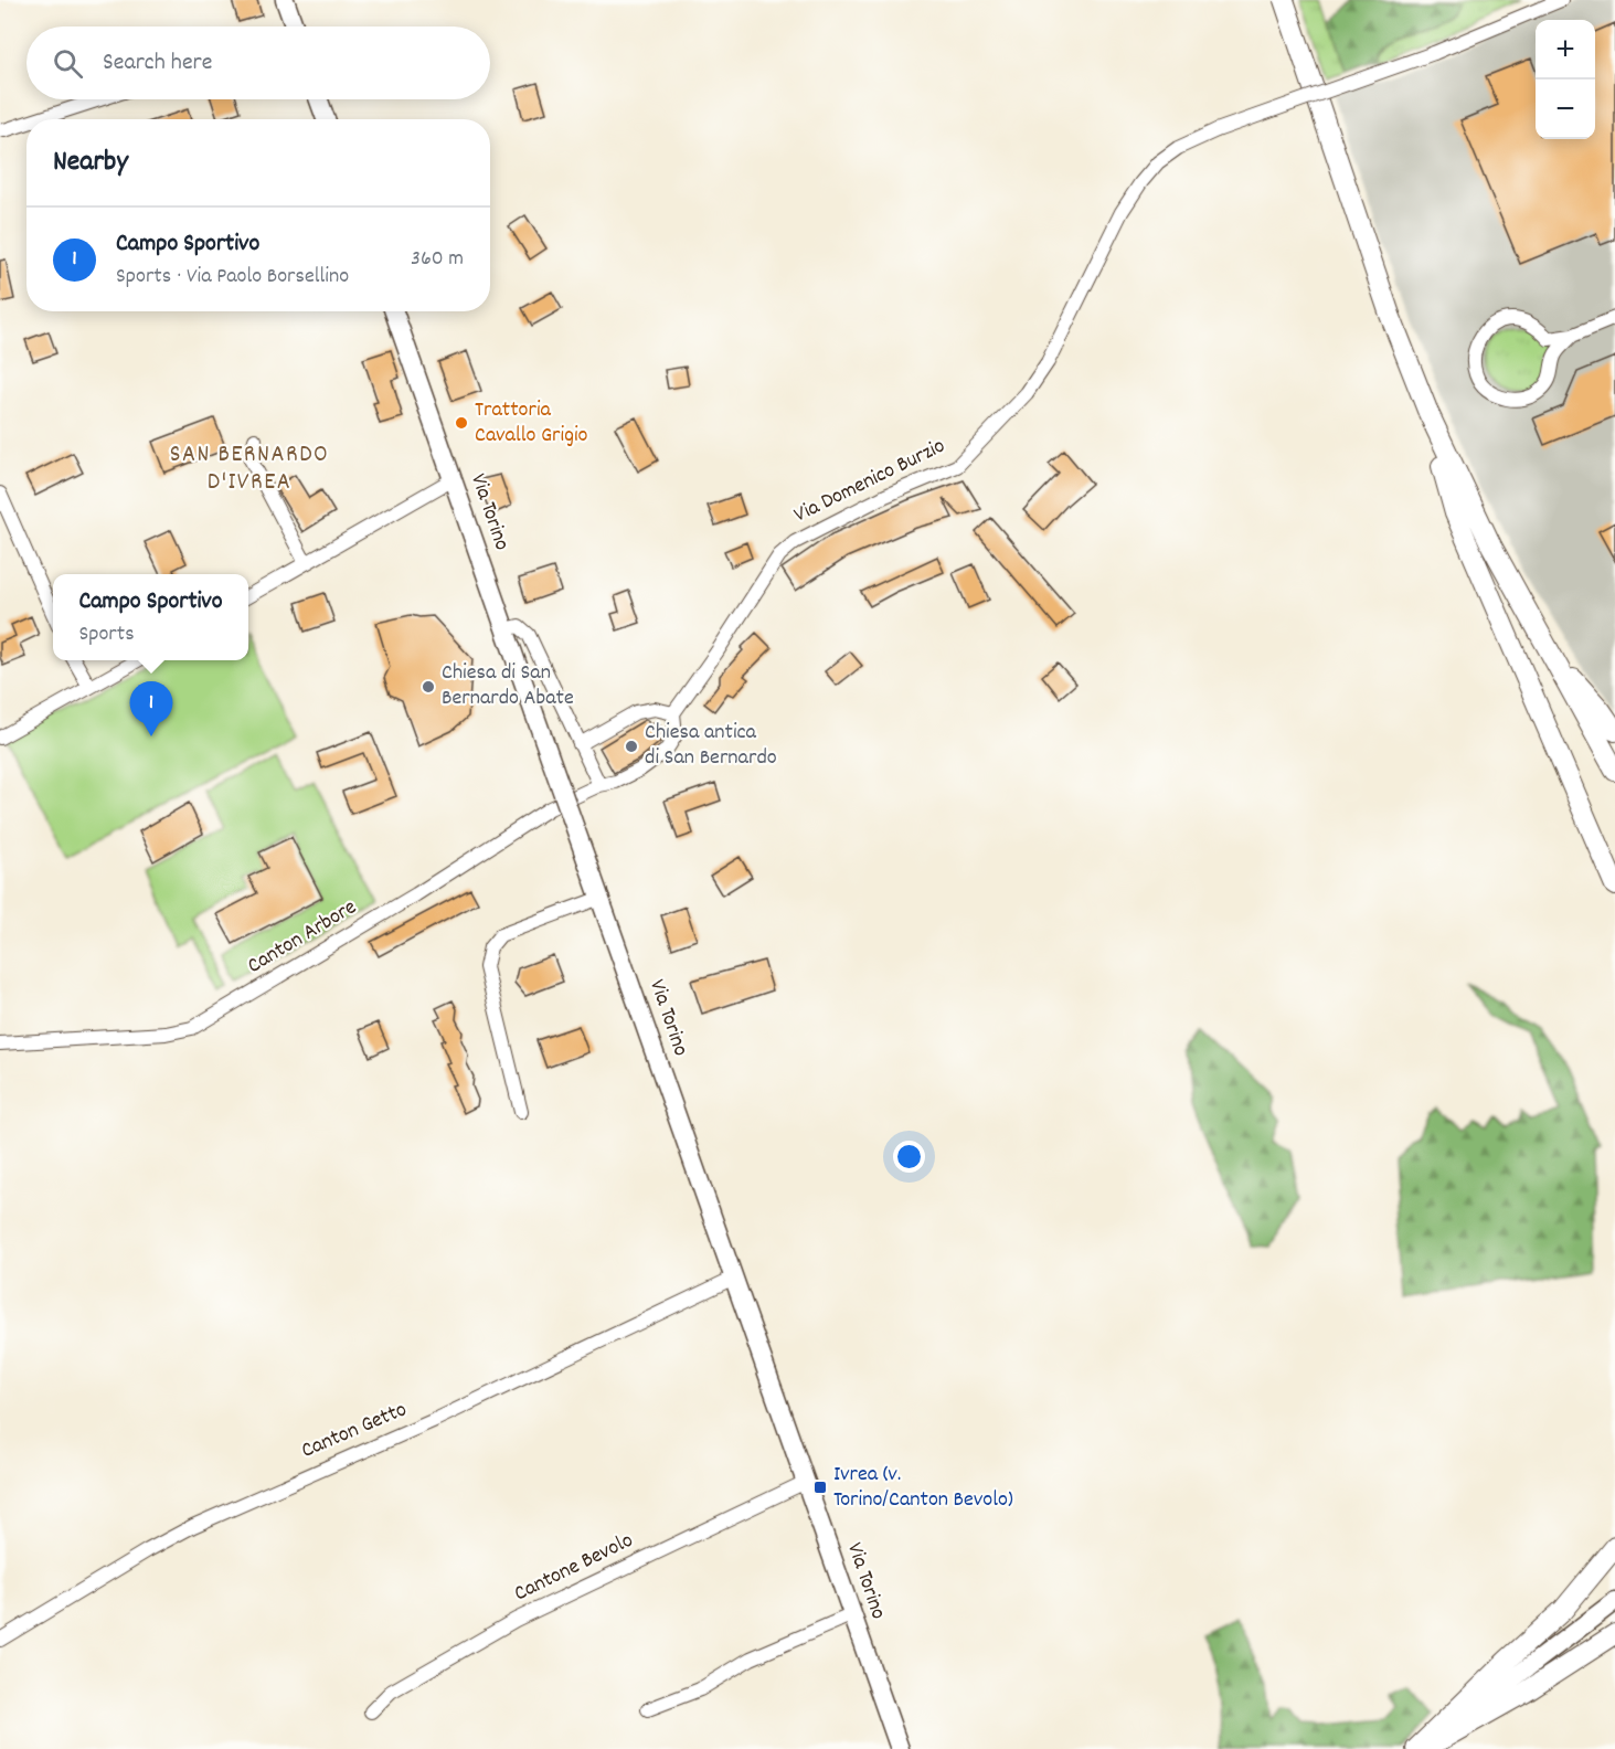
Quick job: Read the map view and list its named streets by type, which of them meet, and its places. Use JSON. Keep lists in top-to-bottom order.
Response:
{
  "streets": {
    "street": [
      "Via Domenico Burzio",
      "Via Torino",
      "Canton Arbore",
      "Canton Getto",
      "Cantone Bevolo"
    ]
  },
  "crossings": [
    ["Via Domenico Burzio", "Canton Arbore"],
    ["Via Torino", "Canton Getto"],
    ["Via Torino", "Cantone Bevolo"]
  ],
  "districts": ["SAN BERNARDO D'IVREA"],
  "places": {
    "other": ["Trattoria Cavallo Grigio", "Chiesa di San Bernardo Abate", "Chiesa antica di San Bernardo"],
    "transit": ["Ivrea (v. Torino/Canton Bevolo)"]
  },
  "page": {
    "map_buttons": ["+", "−"],
    "search": "Search here",
    "heading": "Nearby",
    "list": [
      {
        "mark": "1",
        "name": "Campo Sportivo",
        "note": "Sports · Via Paolo Borsellino",
        "value": "360 m"
      }
    ],
    "popup": ["Campo Sportivo", "Sports"],
    "pins": "1"
  }
}
